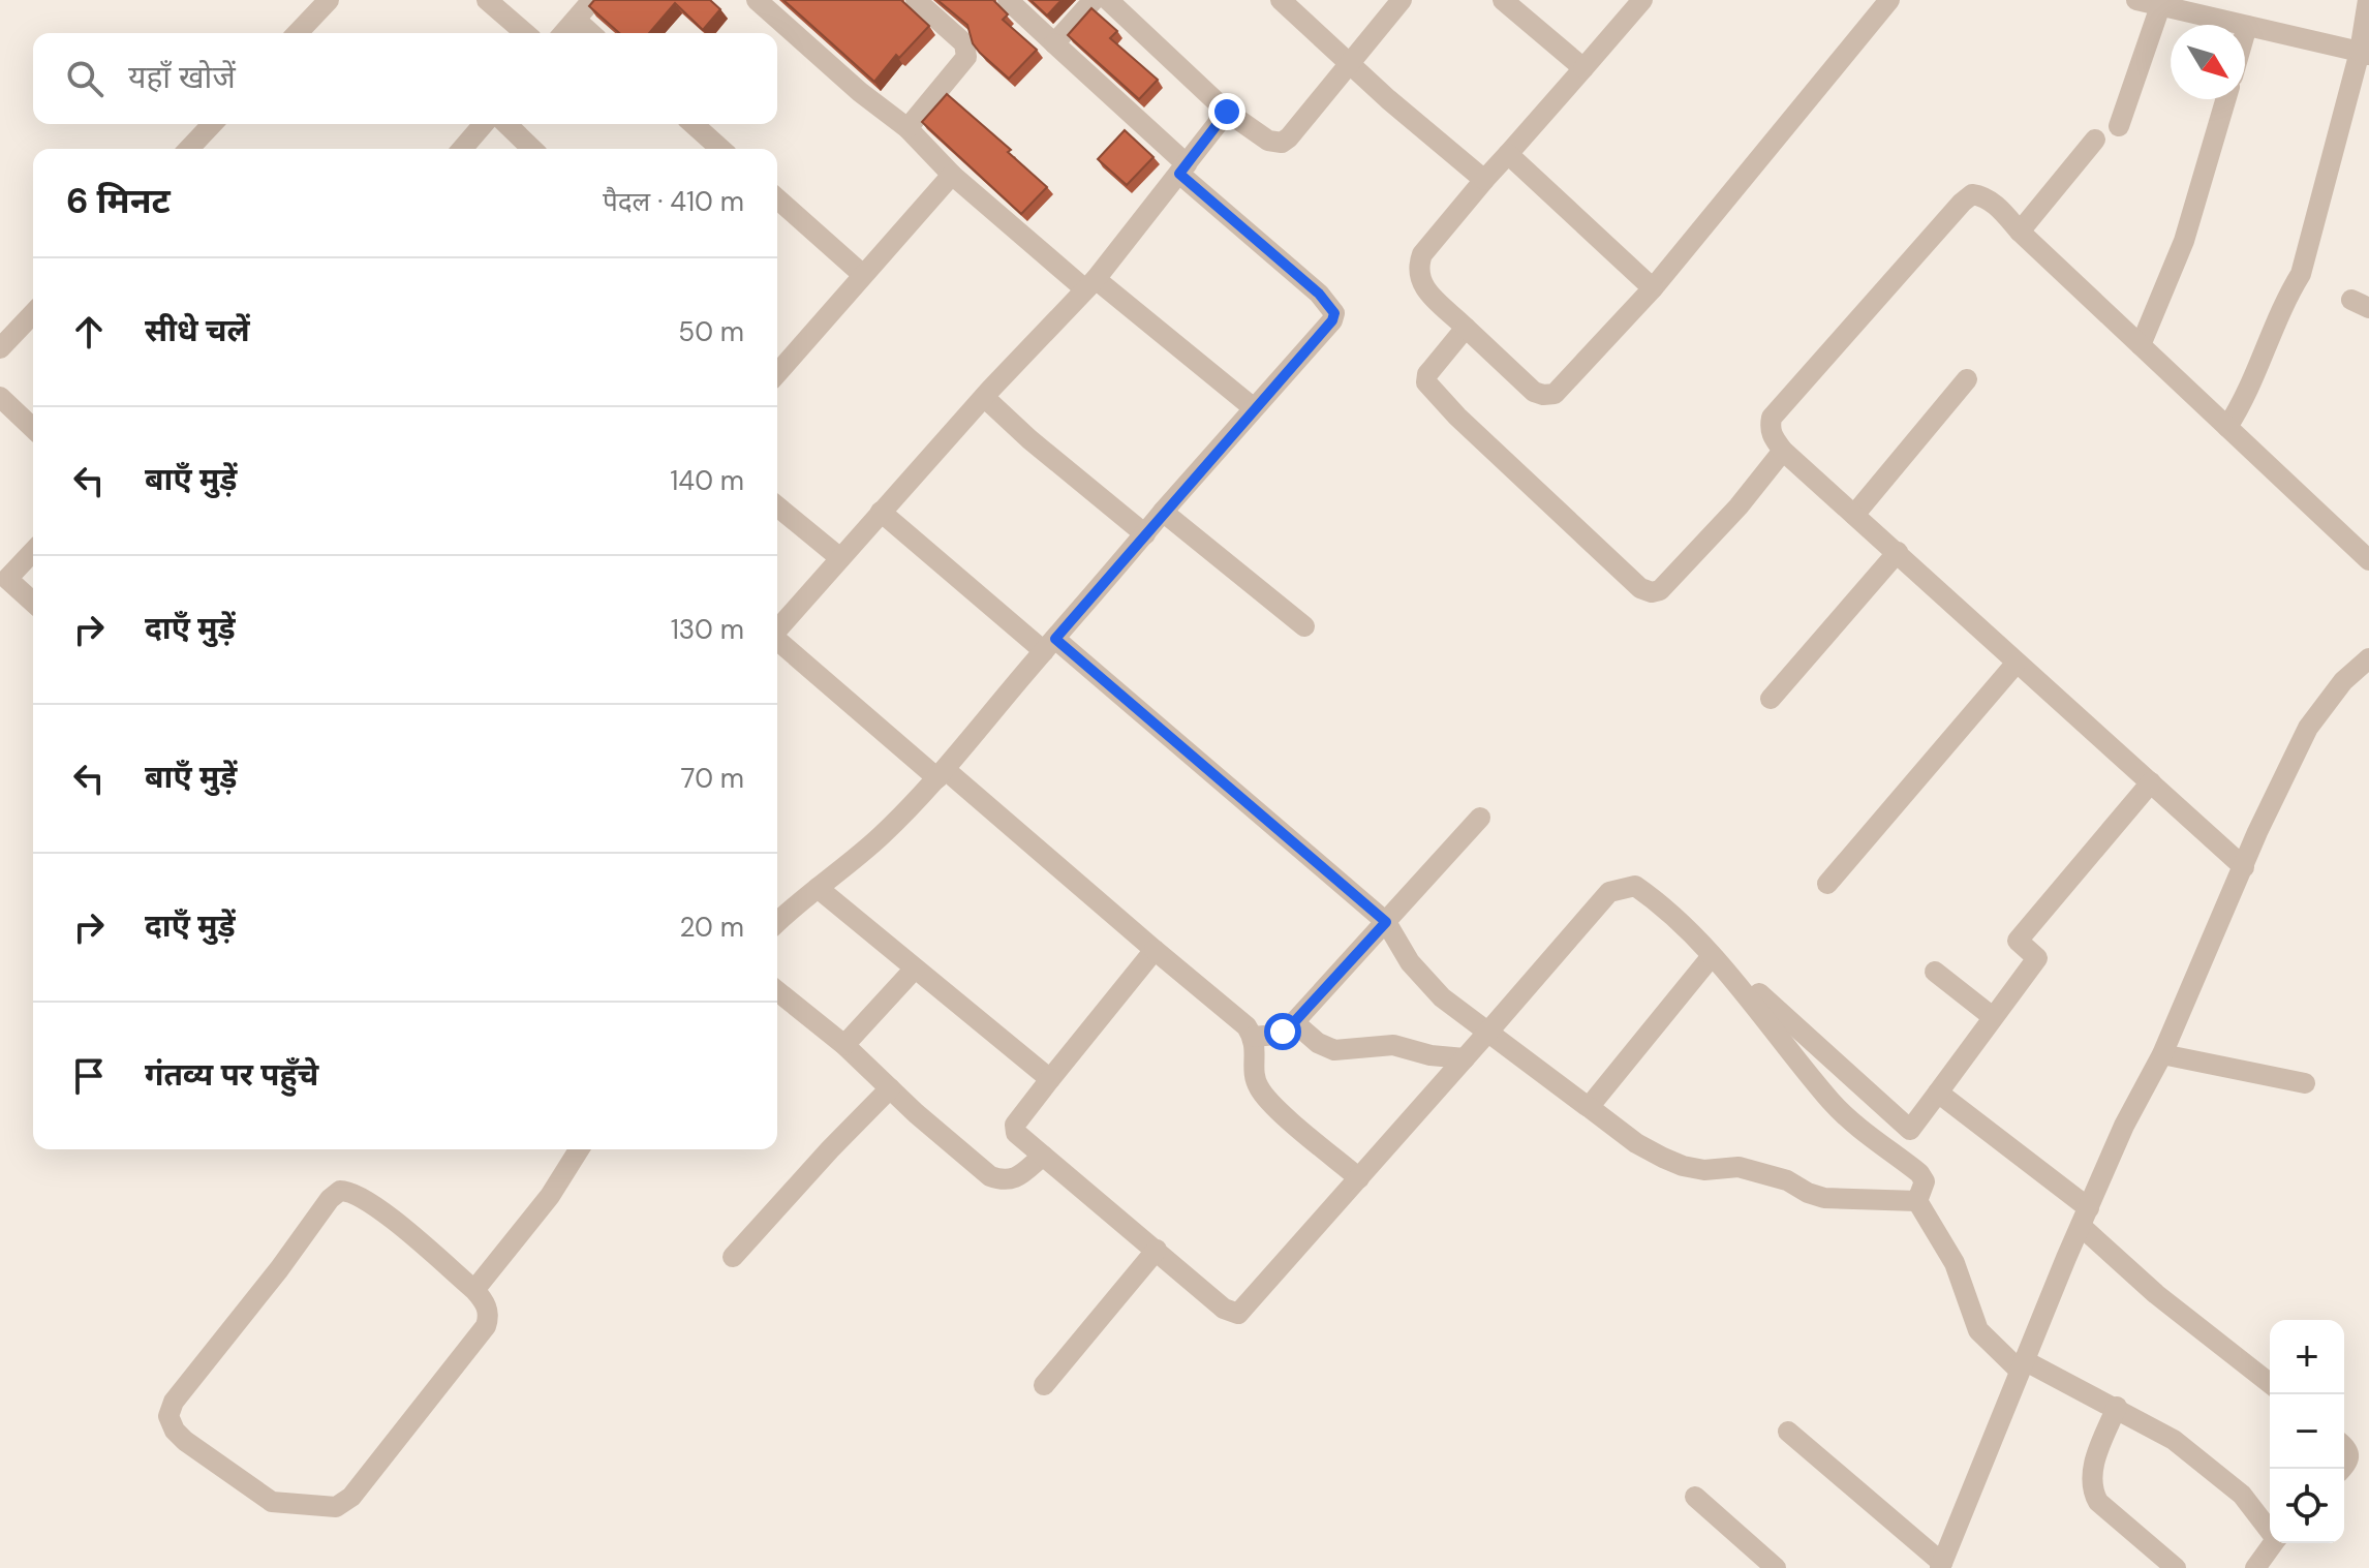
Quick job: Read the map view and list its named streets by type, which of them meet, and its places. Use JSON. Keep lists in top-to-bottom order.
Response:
{
  "north": "bottom right",
  "page": {
    "search": "यहाँ खोजें",
    "heading": ["6 मिनट", "पैदल · 410 m"],
    "list": [
      ["सीधे चलें", "50 m"],
      ["बाएँ मुड़ें", "140 m"],
      ["दाएँ मुड़ें", "130 m"],
      ["बाएँ मुड़ें", "70 m"],
      ["दाएँ मुड़ें", "20 m"],
      "गंतव्य पर पहुँचे"
    ],
    "map_buttons": ["+", "−"]
  }
}
